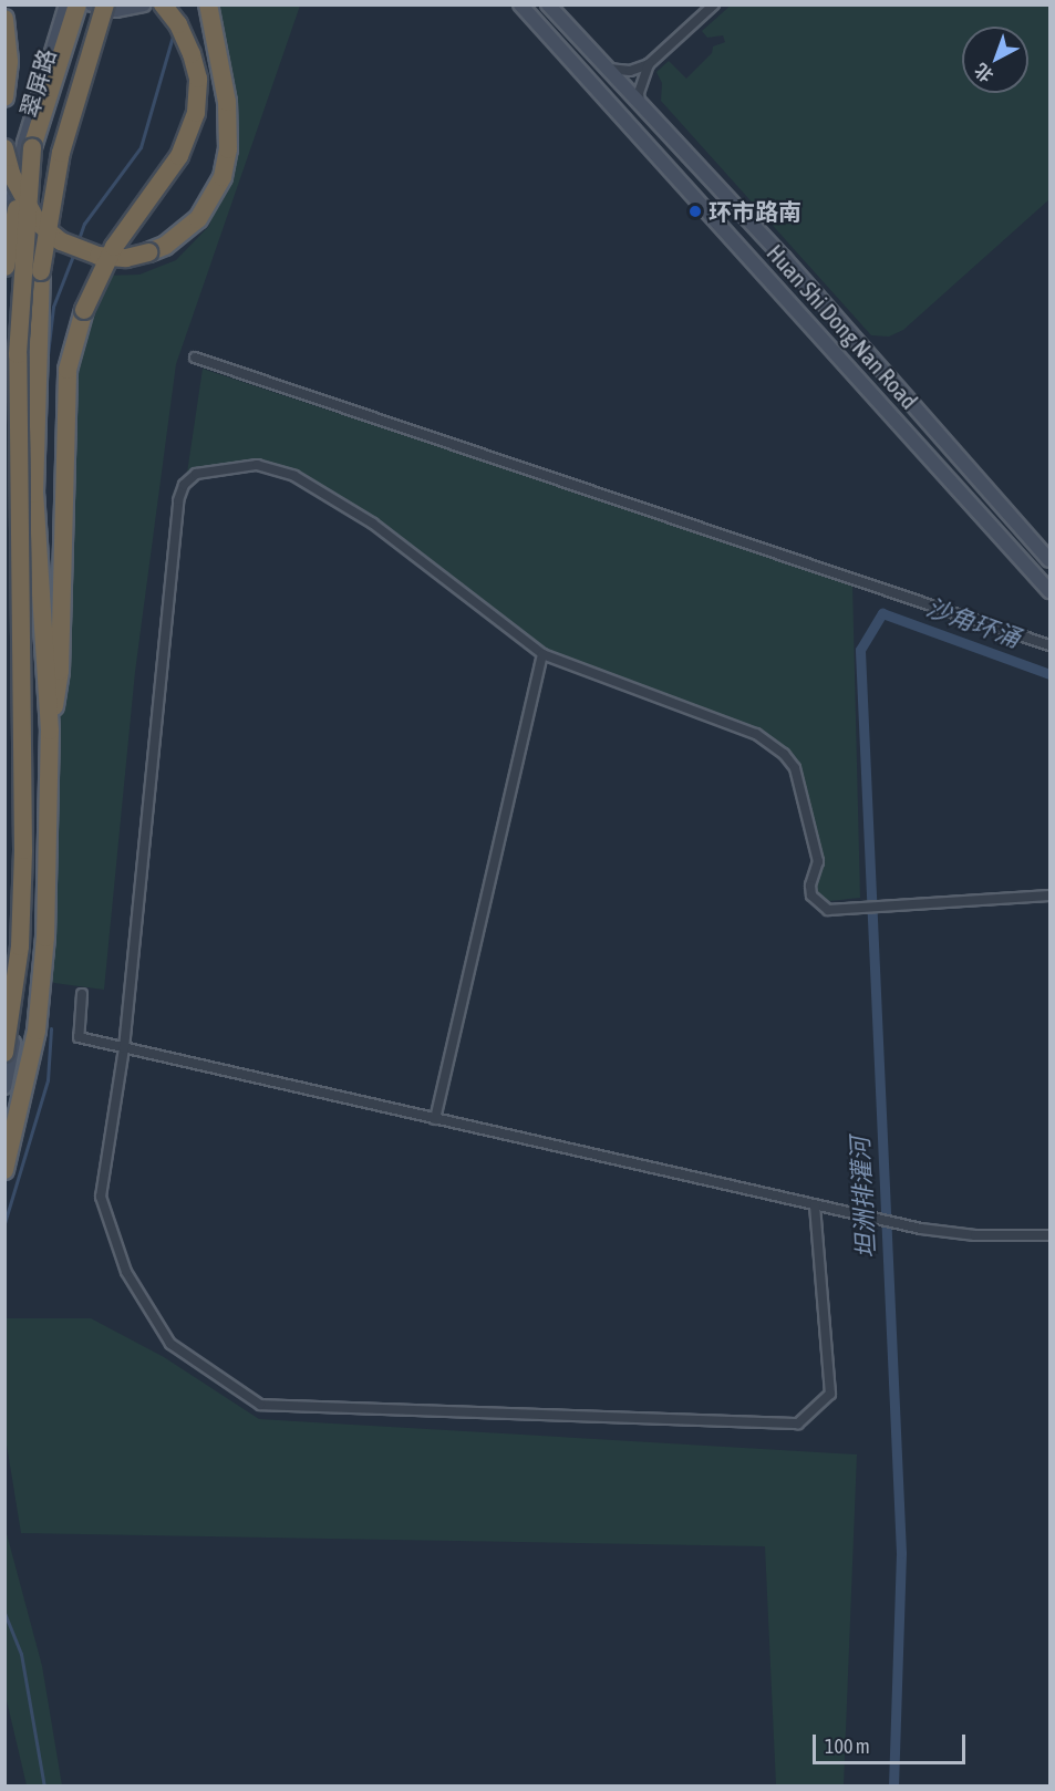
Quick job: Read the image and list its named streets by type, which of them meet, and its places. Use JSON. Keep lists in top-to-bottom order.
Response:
{
  "streets": {
    "main road": ["翠屏路", "Huan Shi Dong Nan Road"]
  },
  "water": ["沙角环涌", "坦洲排灌河"],
  "places": ["环市路南"],
  "scale_bar": "100 m",
  "north": "bottom left"
}
